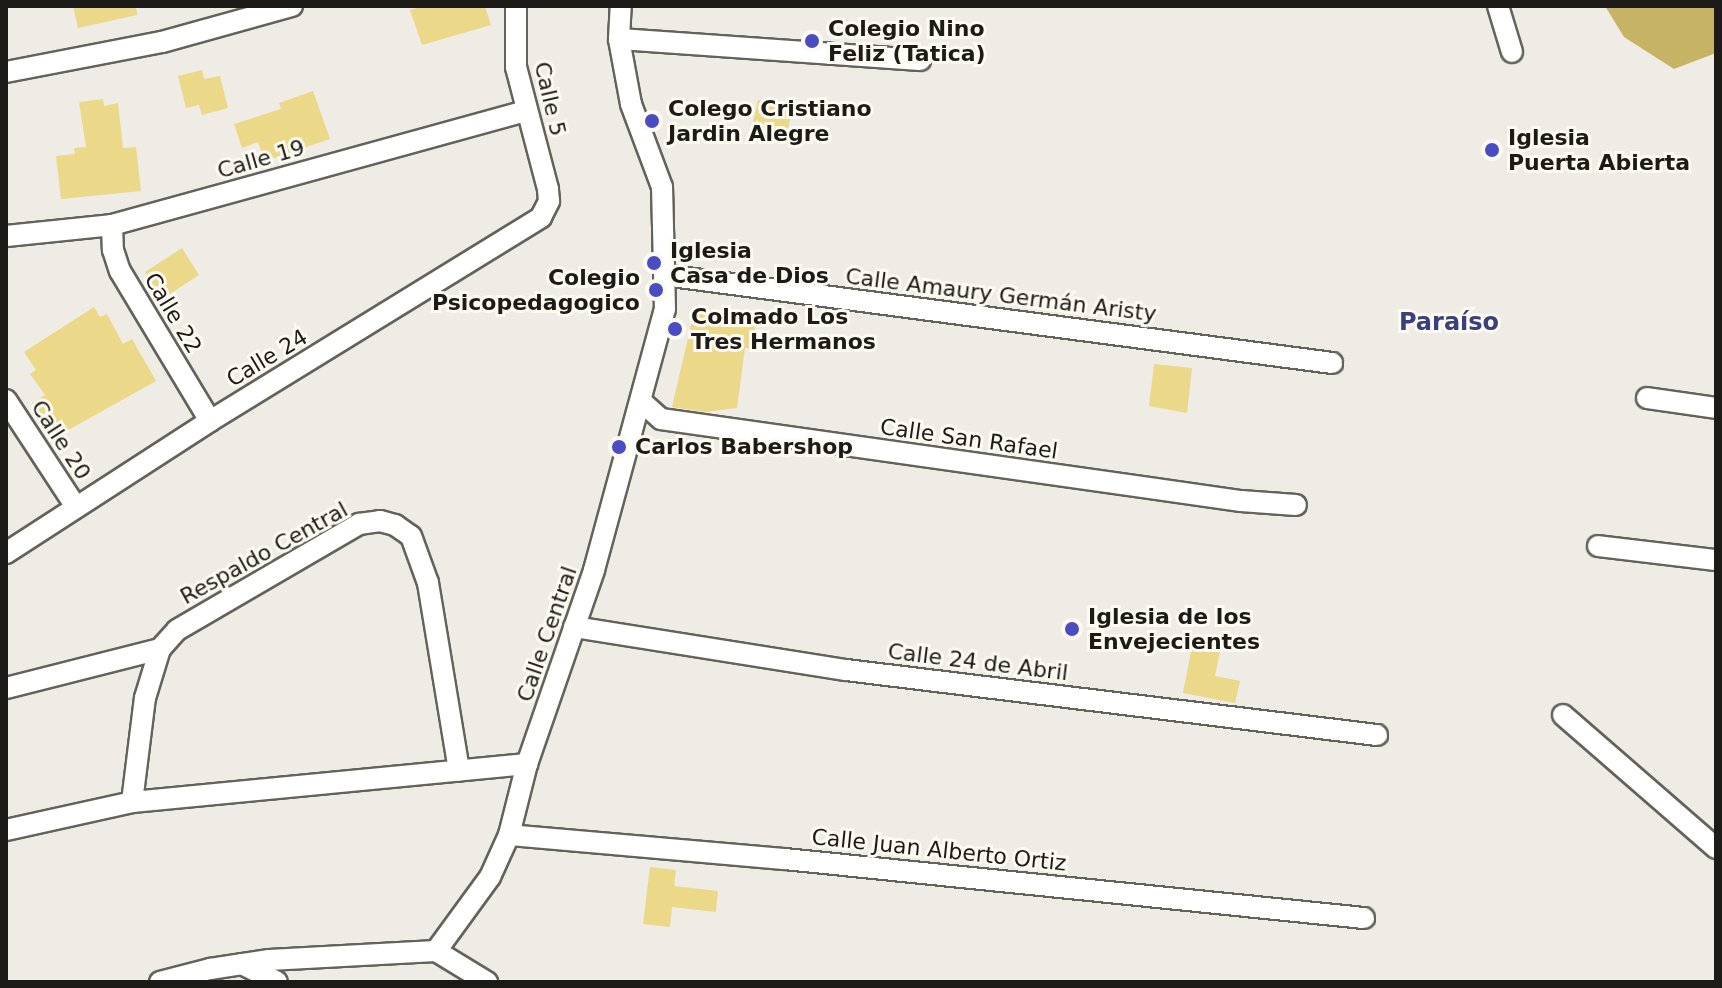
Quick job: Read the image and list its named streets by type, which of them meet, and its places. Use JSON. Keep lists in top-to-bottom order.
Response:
{
  "streets": {
    "street": [
      "Calle 5",
      "Calle 19",
      "Calle Amaury Germán Aristy",
      "Calle 22",
      "Calle 24",
      "Calle San Rafael",
      "Calle 20",
      "Respaldo Central",
      "Calle Central",
      "Calle 24 de Abril",
      "Calle Juan Alberto Ortiz"
    ]
  },
  "crossings": [
    ["Calle 5", "Calle 19"],
    ["Calle 5", "Calle 24"],
    ["Calle 19", "Calle 22"],
    ["Calle Amaury Germán Aristy", "Calle Central"],
    ["Calle 22", "Calle 24"],
    ["Calle 24", "Calle 20"],
    ["Calle San Rafael", "Calle Central"],
    ["Calle Central", "Calle 24 de Abril"],
    ["Calle Central", "Calle Juan Alberto Ortiz"]
  ],
  "districts": ["Paraíso"],
  "places": [
    "Colegio Nino Feliz (Tatica)",
    "Colego Cristiano Jardin Alegre",
    "Iglesia Puerta Abierta",
    "Iglesia Casa de Dios",
    "Colegio Psicopedagogico",
    "Colmado Los Tres Hermanos",
    "Carlos Babershop",
    "Iglesia de los Envejecientes"
  ]
}
